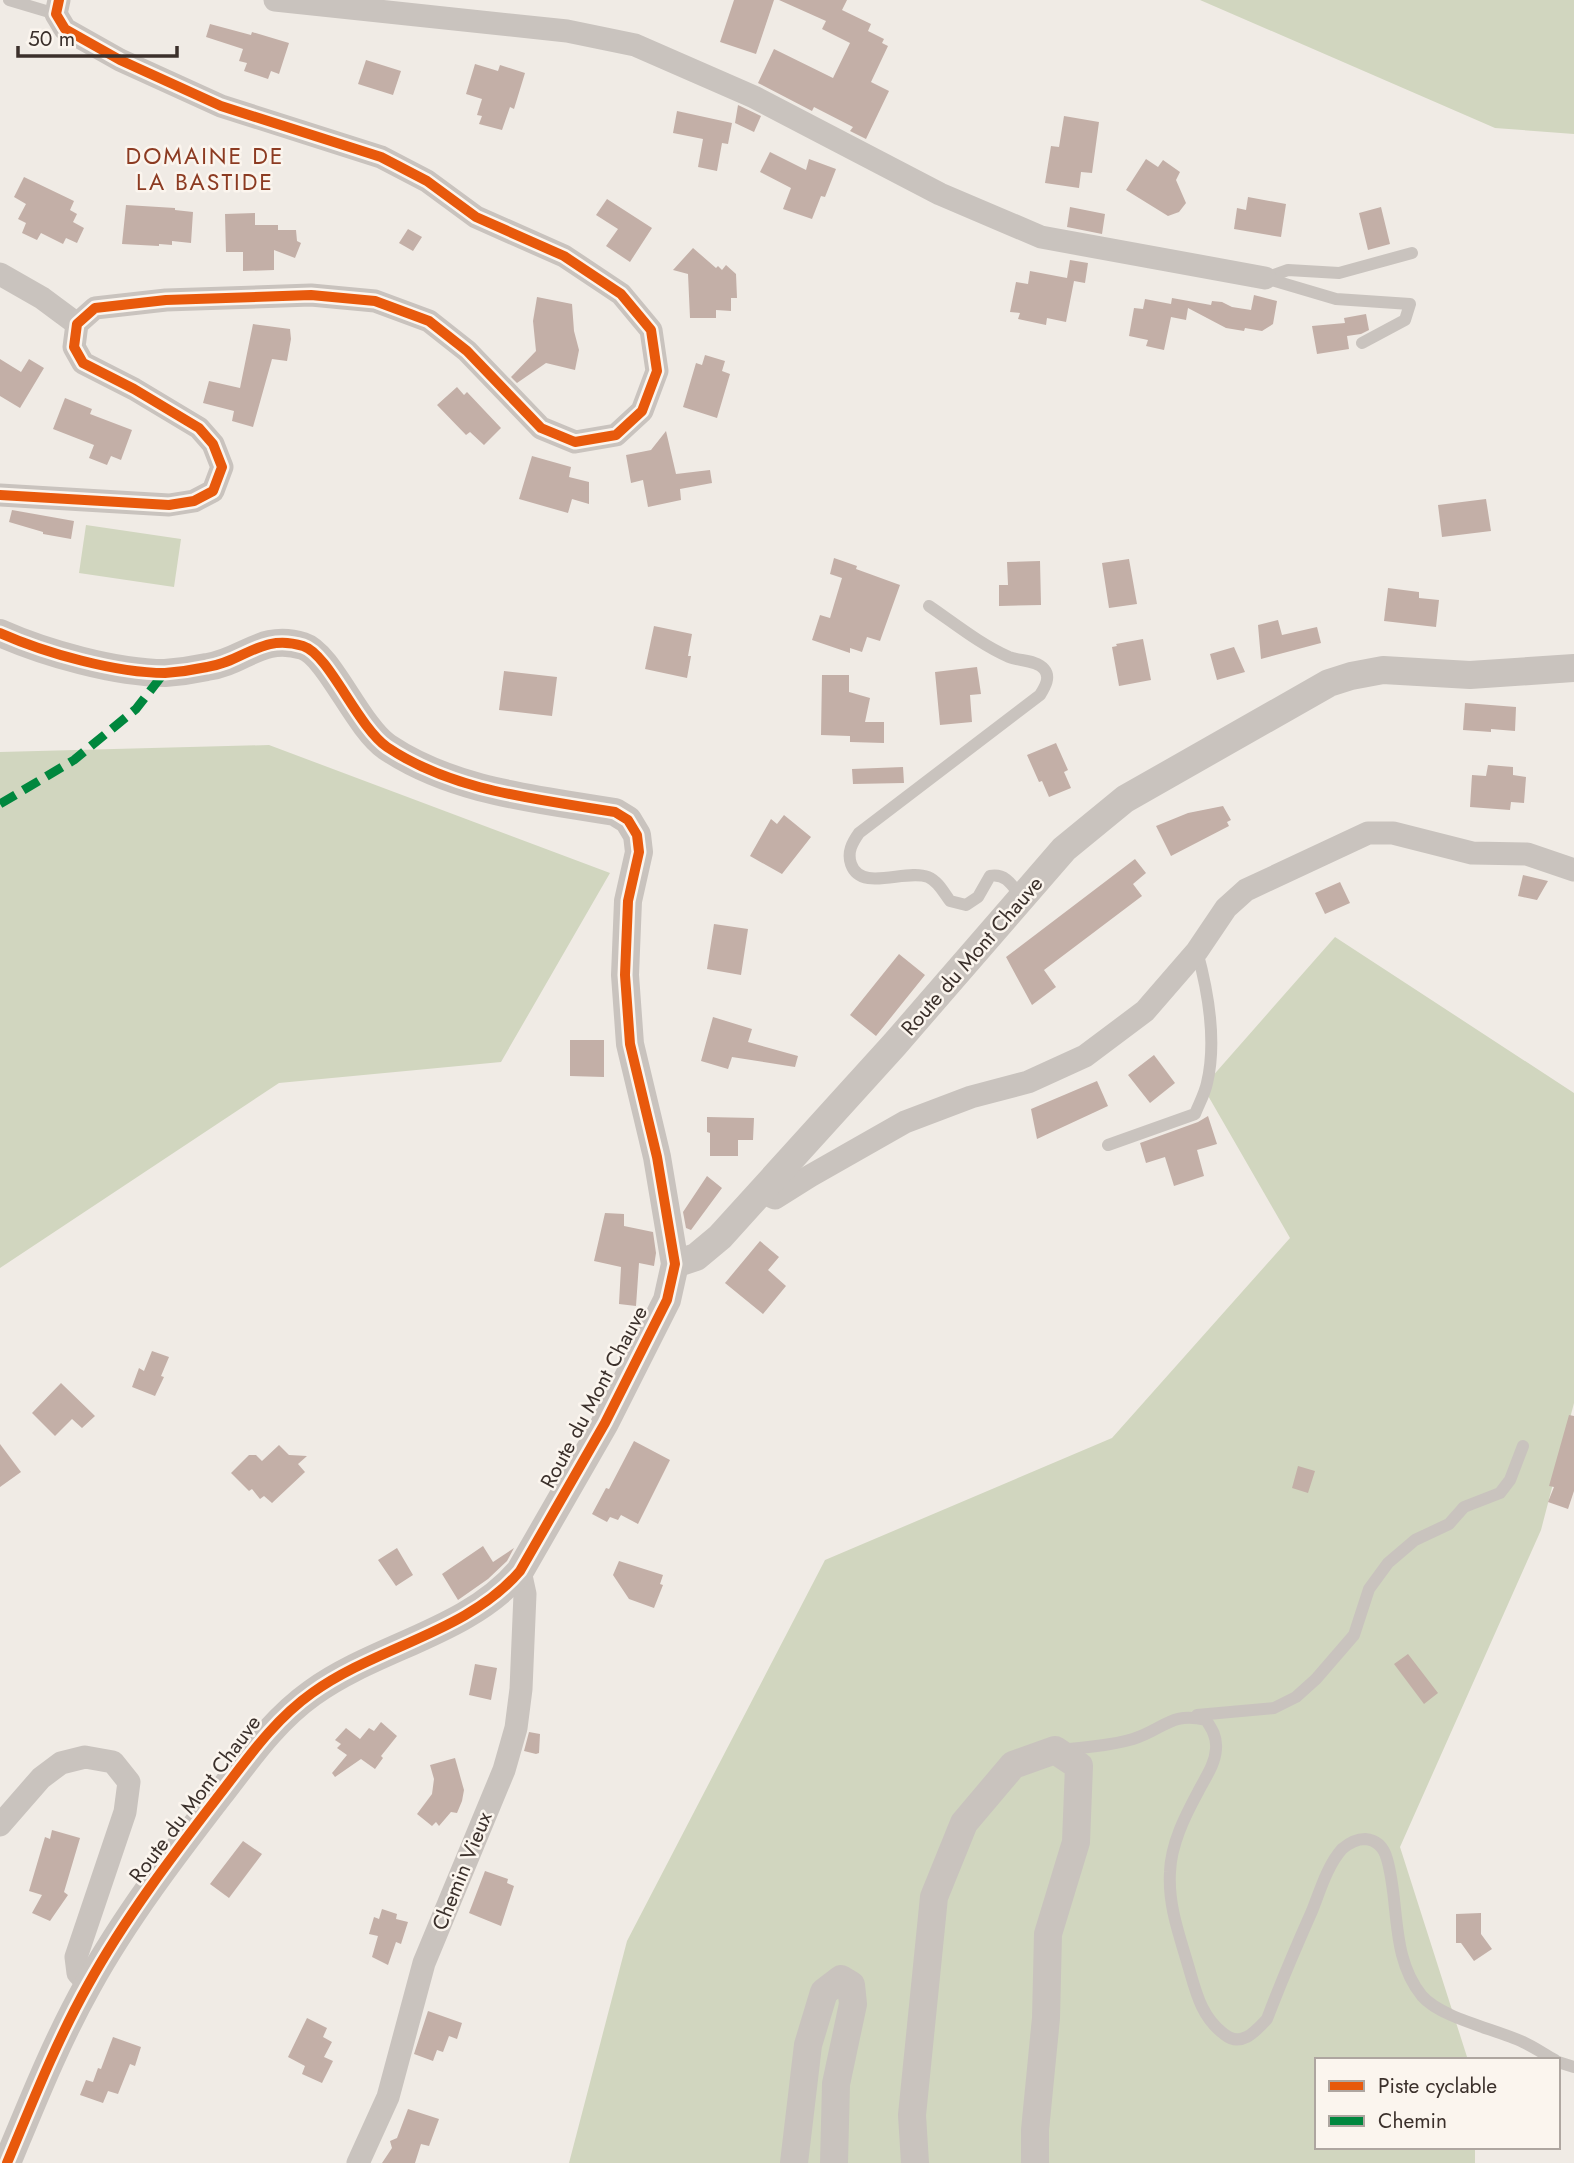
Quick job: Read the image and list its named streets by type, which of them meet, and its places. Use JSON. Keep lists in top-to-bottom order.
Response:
{
  "streets": {
    "street": ["Route du Mont Chauve", "Chemin Vieux"]
  },
  "crossings": [
    ["Route du Mont Chauve", "Chemin Vieux"]
  ],
  "districts": ["DOMAINE DE LA BASTIDE"],
  "legend": ["Piste cyclable", "Chemin"],
  "scale_bar": "50 m"
}
